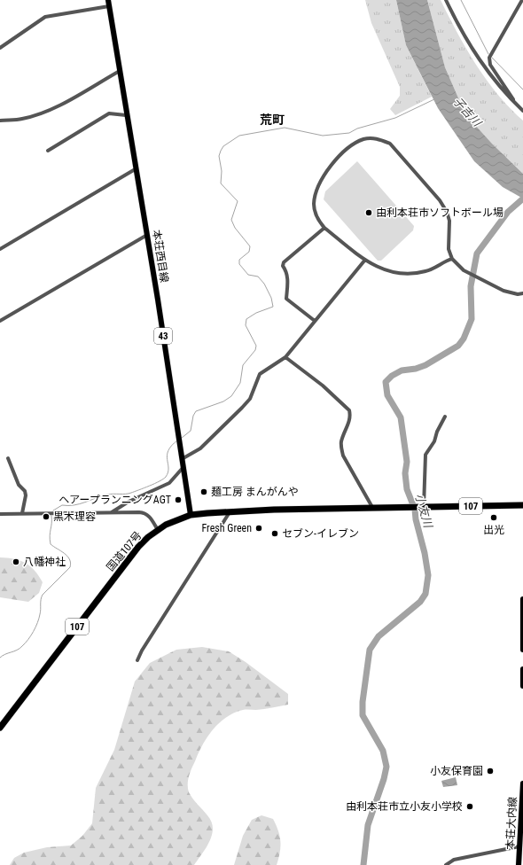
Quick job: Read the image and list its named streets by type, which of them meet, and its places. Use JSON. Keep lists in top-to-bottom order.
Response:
{
  "streets": {
    "highway": ["107", "国道107号"],
    "main road": ["本荘西目線", "43", "本荘大内線"]
  },
  "crossings": [
    ["本荘西目線", "国道107号"]
  ],
  "districts": ["荒町"],
  "water": ["子吉川", "小友川"],
  "places": [
    "由利本荘市ソフトボール場",
    "麺工房 まんがんや",
    "ヘアープランニングAGT",
    "黒木理容",
    "出光",
    "Fresh Green",
    "セブン-イレブン",
    "八幡神社",
    "小友保育園",
    "由利本荘市立小友小学校"
  ]
}
